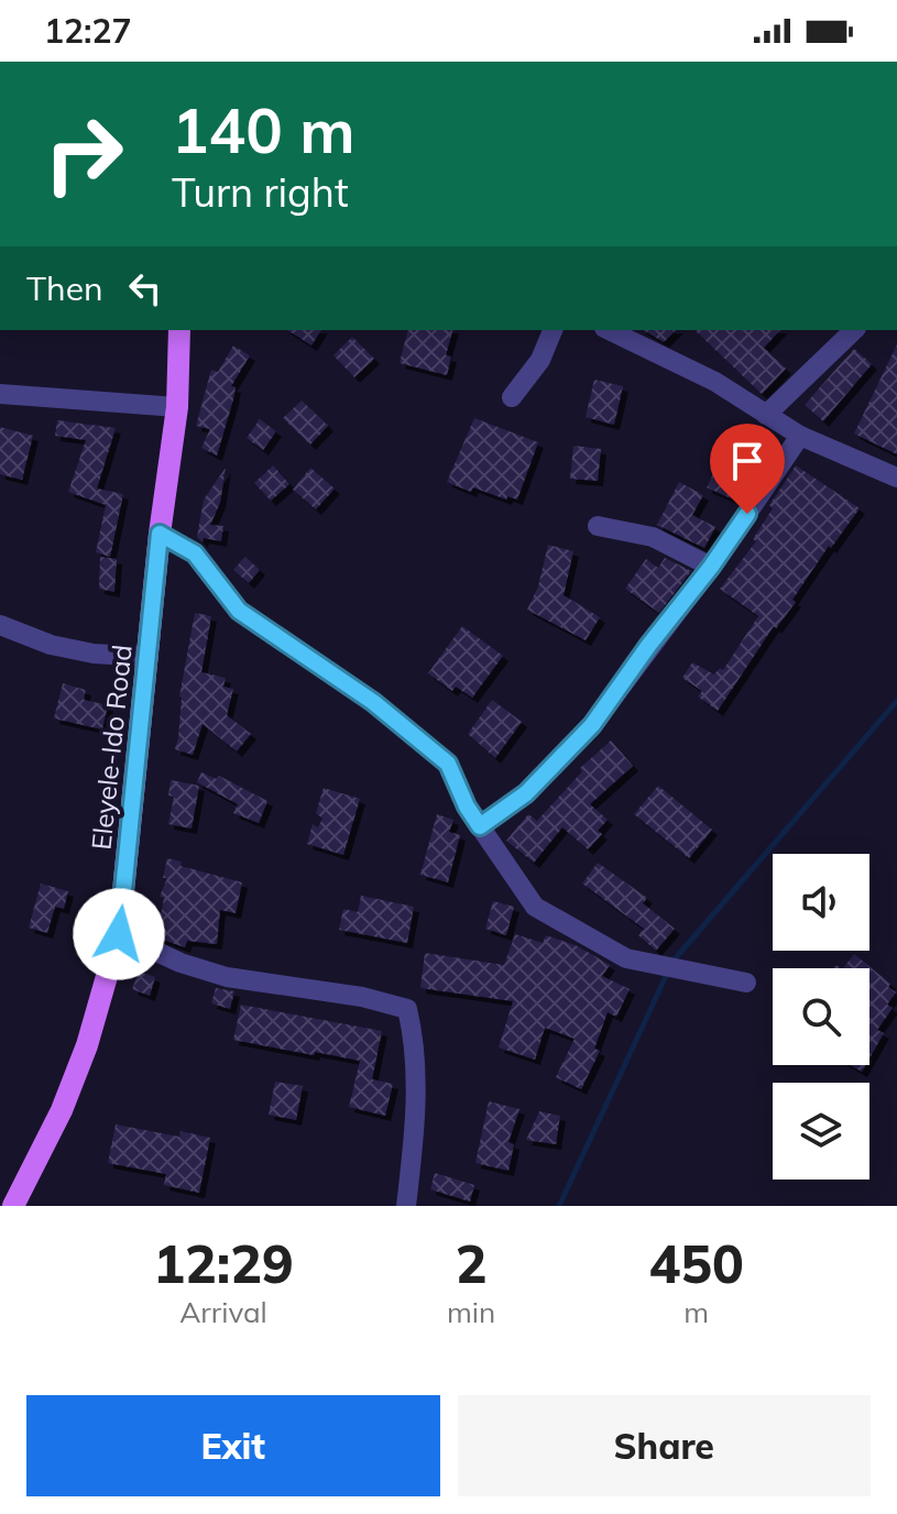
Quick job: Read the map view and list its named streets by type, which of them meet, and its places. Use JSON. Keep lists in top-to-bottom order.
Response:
{
  "streets": {
    "main road": ["Eleyele-Ido Road"]
  },
  "page": {
    "status": "12:27",
    "turn": ["140 m", "Turn right"],
    "then": "Then",
    "eta": [
      "12:29",
      "Arrival",
      "2",
      "min",
      "450",
      "m"
    ],
    "buttons": ["Exit", "Share"]
  }
}
